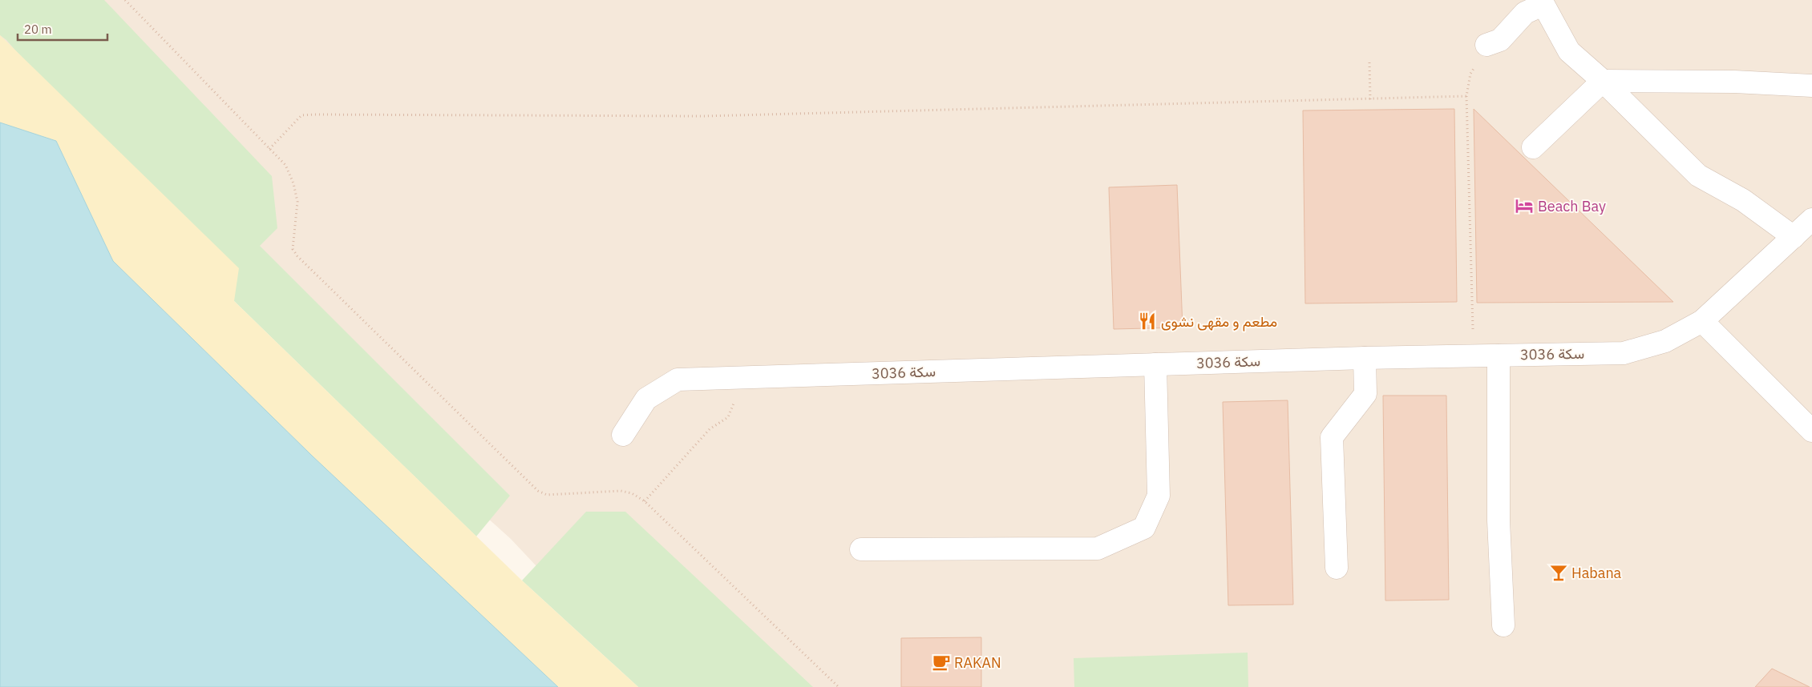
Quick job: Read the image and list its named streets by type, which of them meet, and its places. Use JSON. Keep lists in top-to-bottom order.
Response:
{
  "streets": {
    "street": ["سكة 3036"]
  },
  "places": {
    "hotel": ["Beach Bay"],
    "restaurant": ["مطعم و مقهى نشوى"],
    "bar": ["Habana"],
    "cafe": ["RAKAN"]
  },
  "scale_bar": "20 m"
}
